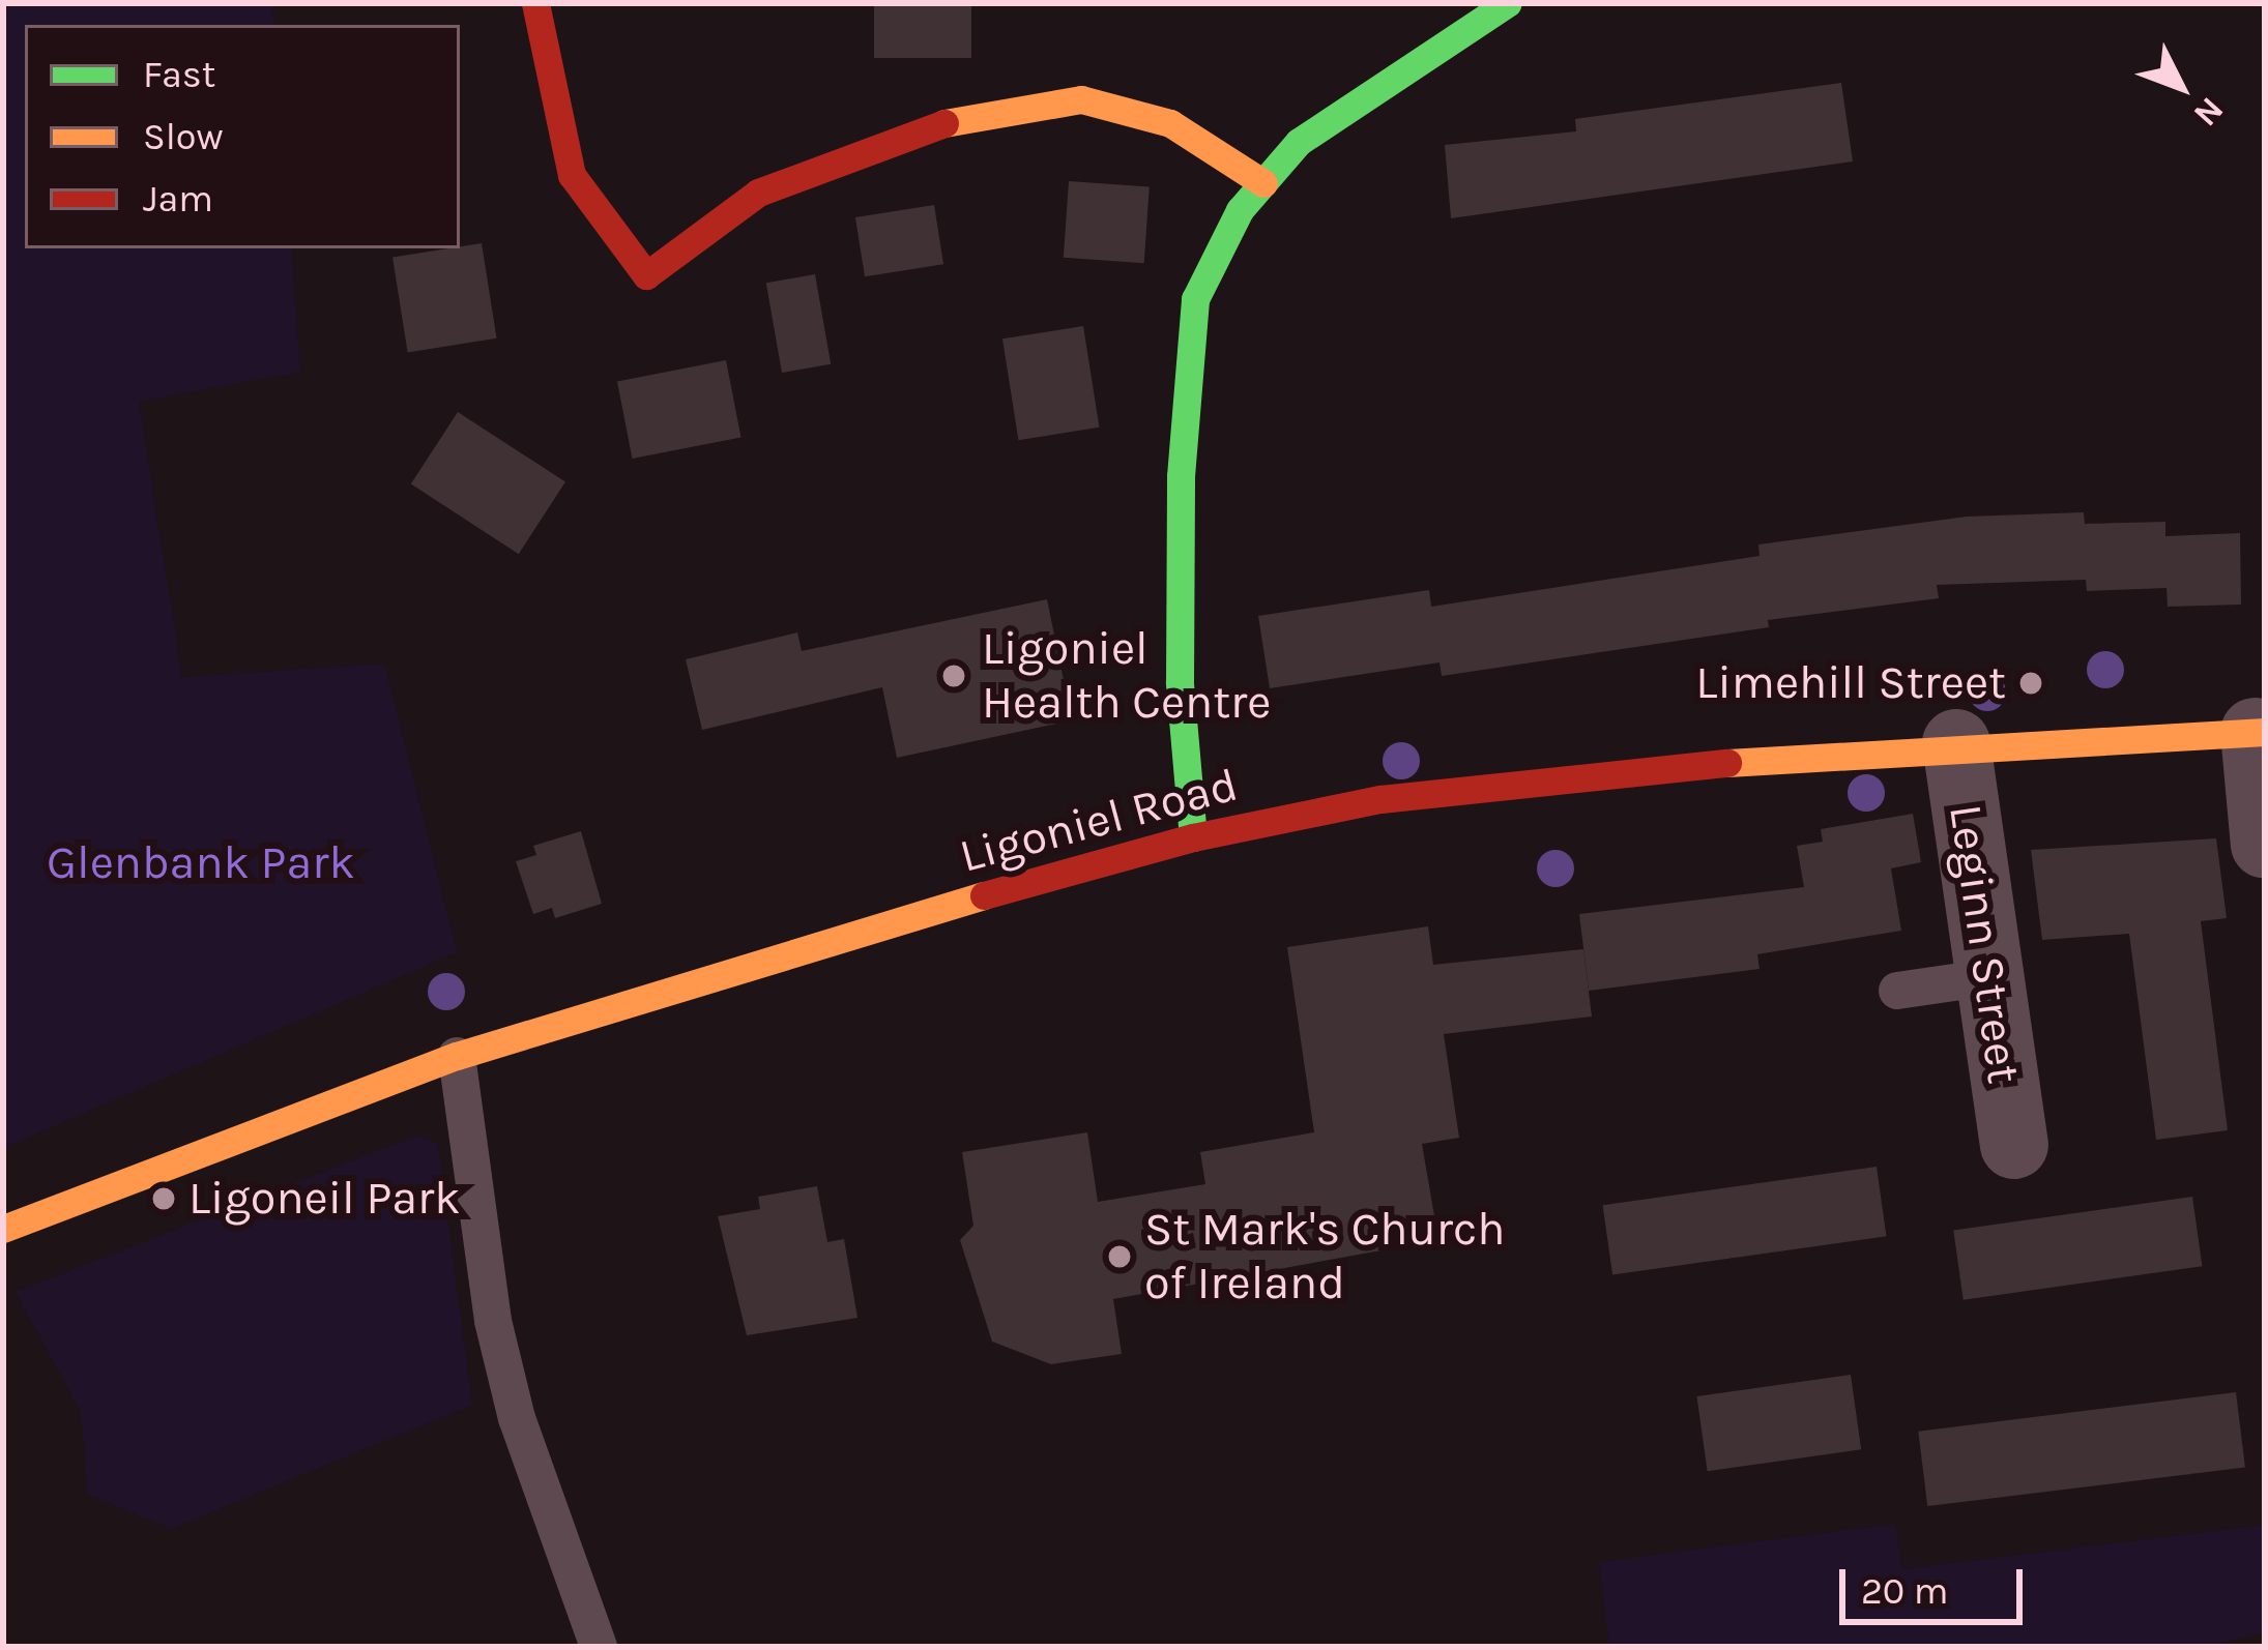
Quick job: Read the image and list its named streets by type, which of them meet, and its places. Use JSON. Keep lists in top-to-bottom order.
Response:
{
  "streets": {
    "street": ["Ligoniel Road", "Leginn Street"]
  },
  "crossings": [
    ["Ligoniel Road", "Leginn Street"]
  ],
  "parks": ["Glenbank Park"],
  "places": [
    "Ligoniel Health Centre",
    "Limehill Street",
    "Ligoneil Park",
    "St Mark's Church of Ireland"
  ],
  "legend": ["Fast", "Slow", "Jam"],
  "scale_bar": "20 m",
  "north": "bottom right"
}
